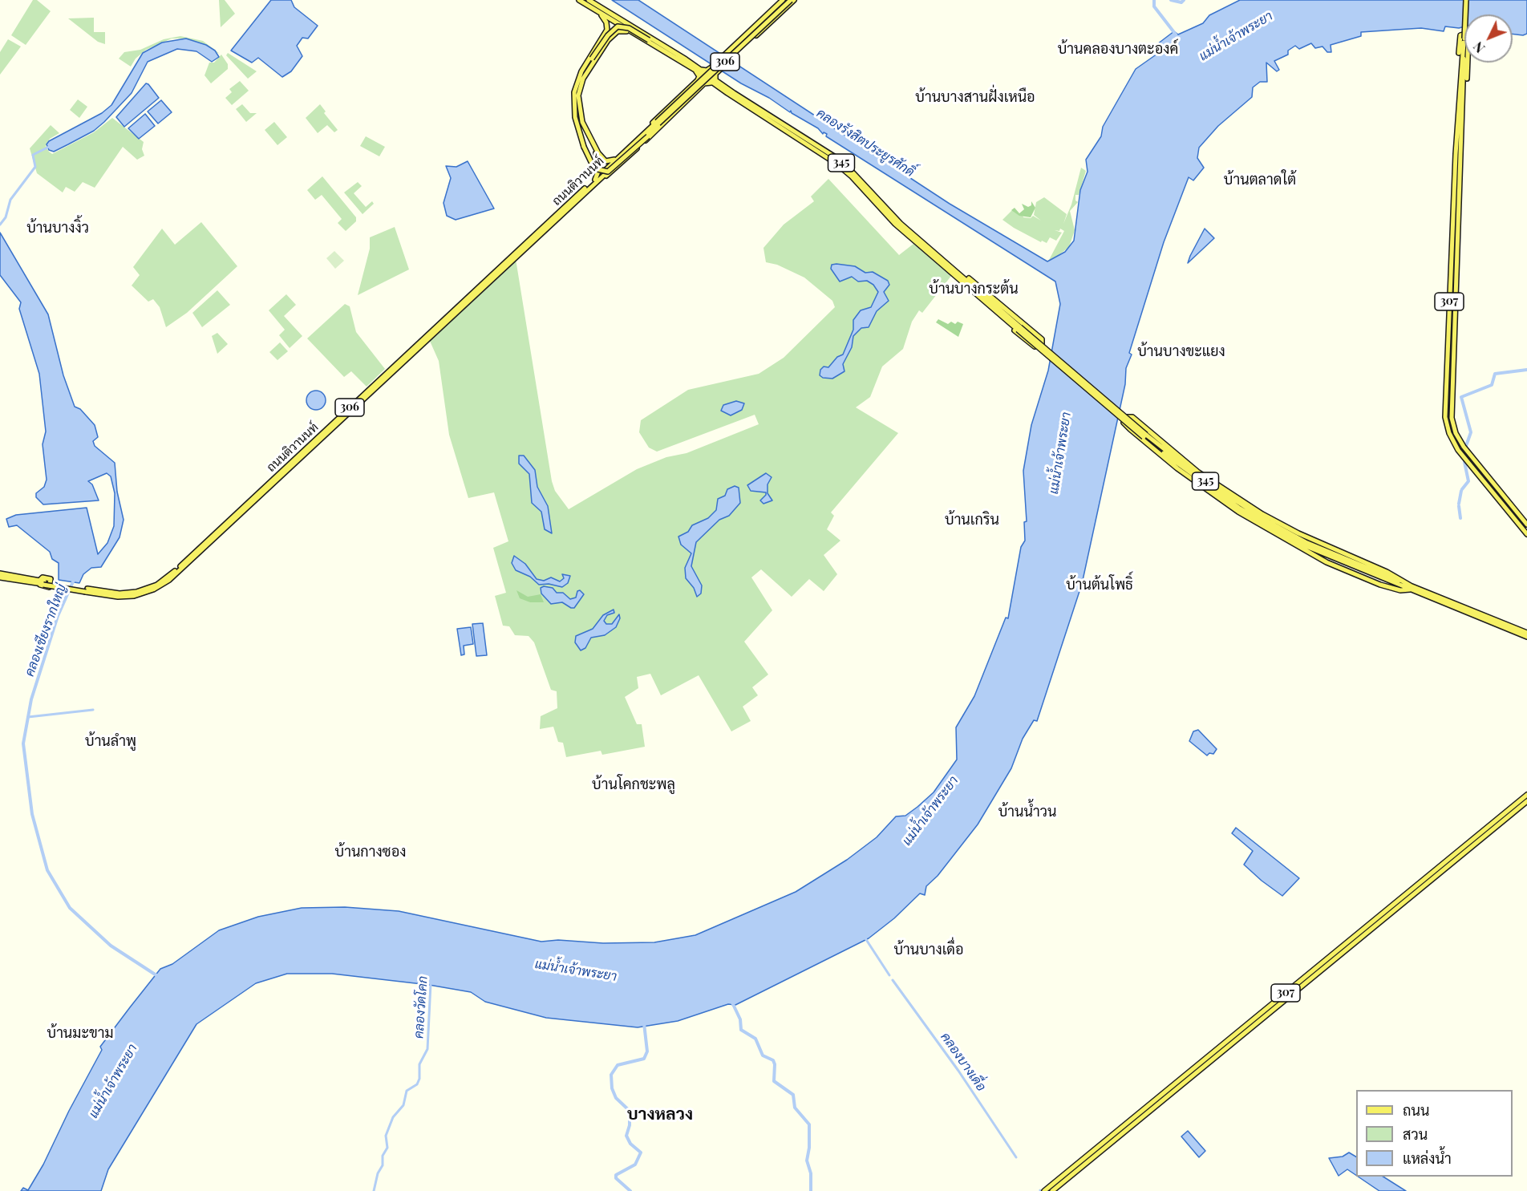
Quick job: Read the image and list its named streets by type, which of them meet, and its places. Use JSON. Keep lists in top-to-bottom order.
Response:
{
  "streets": {
    "main road": [
      "306",
      "345",
      "ถนนติวานนท์",
      "307"
    ]
  },
  "crossings": [
    ["306", "345"],
    ["306", "ถนนติวานนท์"],
    ["345", "ถนนติวานนท์"]
  ],
  "districts": [
    "บ้านคลองบางตะองค์",
    "บ้านบางสานฝั่งเหนือ",
    "บ้านตลาดใต้",
    "บ้านบางงิ้ว",
    "บ้านบางกระต้น",
    "บ้านบางขะแยง",
    "บ้านเกริน",
    "บ้านต้นโพธิ์",
    "บ้านลำพู",
    "บ้านโคกชะพลู",
    "บ้านน้ำวน",
    "บ้านกางซอง",
    "บ้านบางเดื่อ",
    "บ้านมะขาม",
    "บางหลวง"
  ],
  "water": [
    "แม่น้ำเจ้าพระยา",
    "คลองรังสิตประยูรศักดิ์",
    "คลองเชียงรากใหญ่",
    "คลองวัดโคก",
    "คลองบางเดื่อ"
  ],
  "legend": ["ถนน", "สวน", "แหล่งน้ำ"],
  "north": "bottom left"
}
